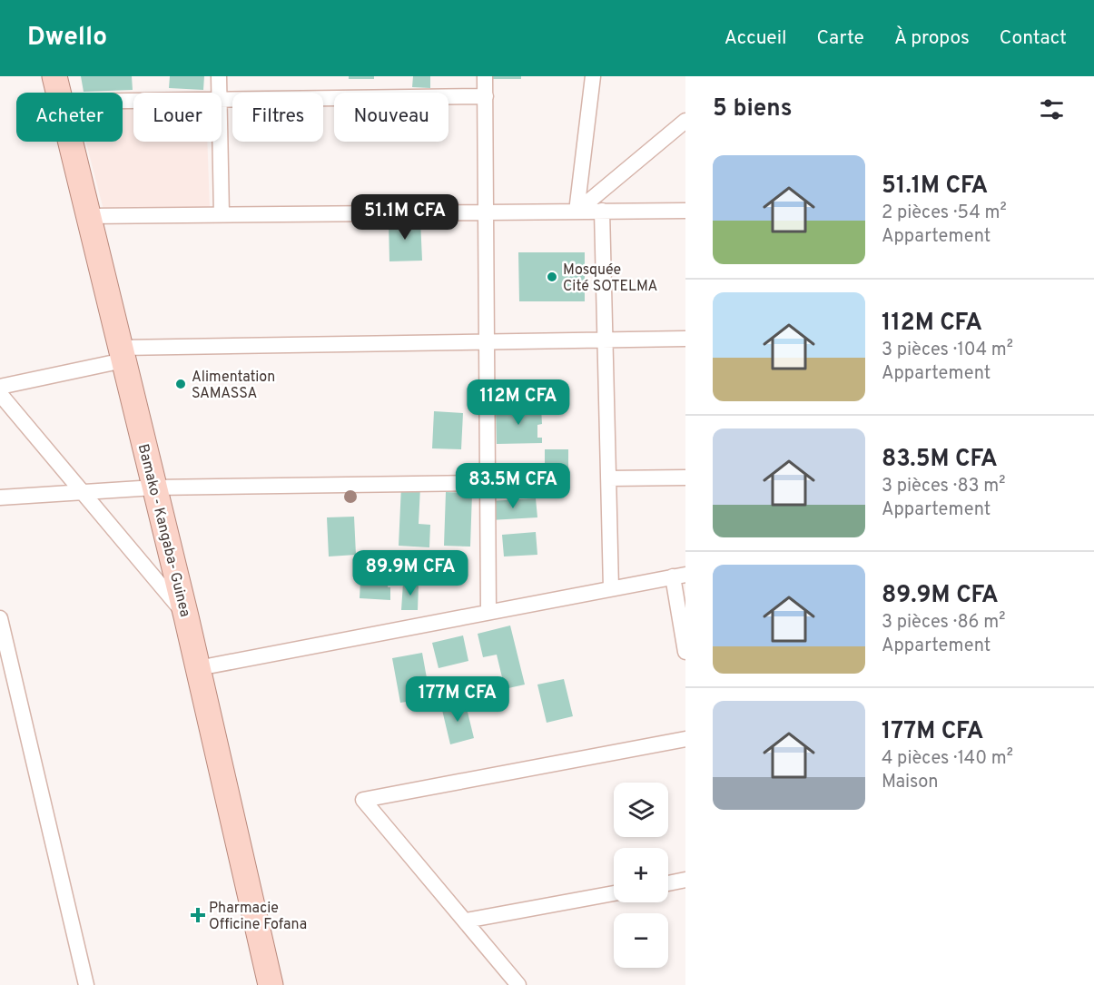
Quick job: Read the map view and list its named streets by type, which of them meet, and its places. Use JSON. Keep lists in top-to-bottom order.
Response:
{
  "streets": {
    "main road": ["Bamako - Kangaba- Guinea"]
  },
  "places": {
    "other": ["Mosquée Cité SOTELMA", "Alimentation SAMASSA"],
    "health": ["Pharmacie Officine Fofana"]
  },
  "page": {
    "header": "Dwello",
    "nav": [
      "Accueil",
      "Carte",
      "À propos",
      "Contact"
    ],
    "heading": "5 biens",
    "chip": [
      "Acheter",
      "Louer",
      "Filtres",
      "Nouveau"
    ],
    "list": [
      {
        "name": "51.1M CFA",
        "note": "2 pièces · 54 m² · Appartement"
      },
      {
        "name": "112M CFA",
        "note": "3 pièces · 104 m² · Appartement"
      },
      {
        "name": "83.5M CFA",
        "note": "3 pièces · 83 m² · Appartement"
      },
      {
        "name": "89.9M CFA",
        "note": "3 pièces · 86 m² · Appartement"
      },
      {
        "name": "177M CFA",
        "note": "4 pièces · 140 m² · Maison"
      }
    ],
    "price": [
      "51.1M CFA",
      "112M CFA",
      "83.5M CFA",
      "89.9M CFA",
      "177M CFA"
    ],
    "map_buttons": ["+", "−"]
  }
}
